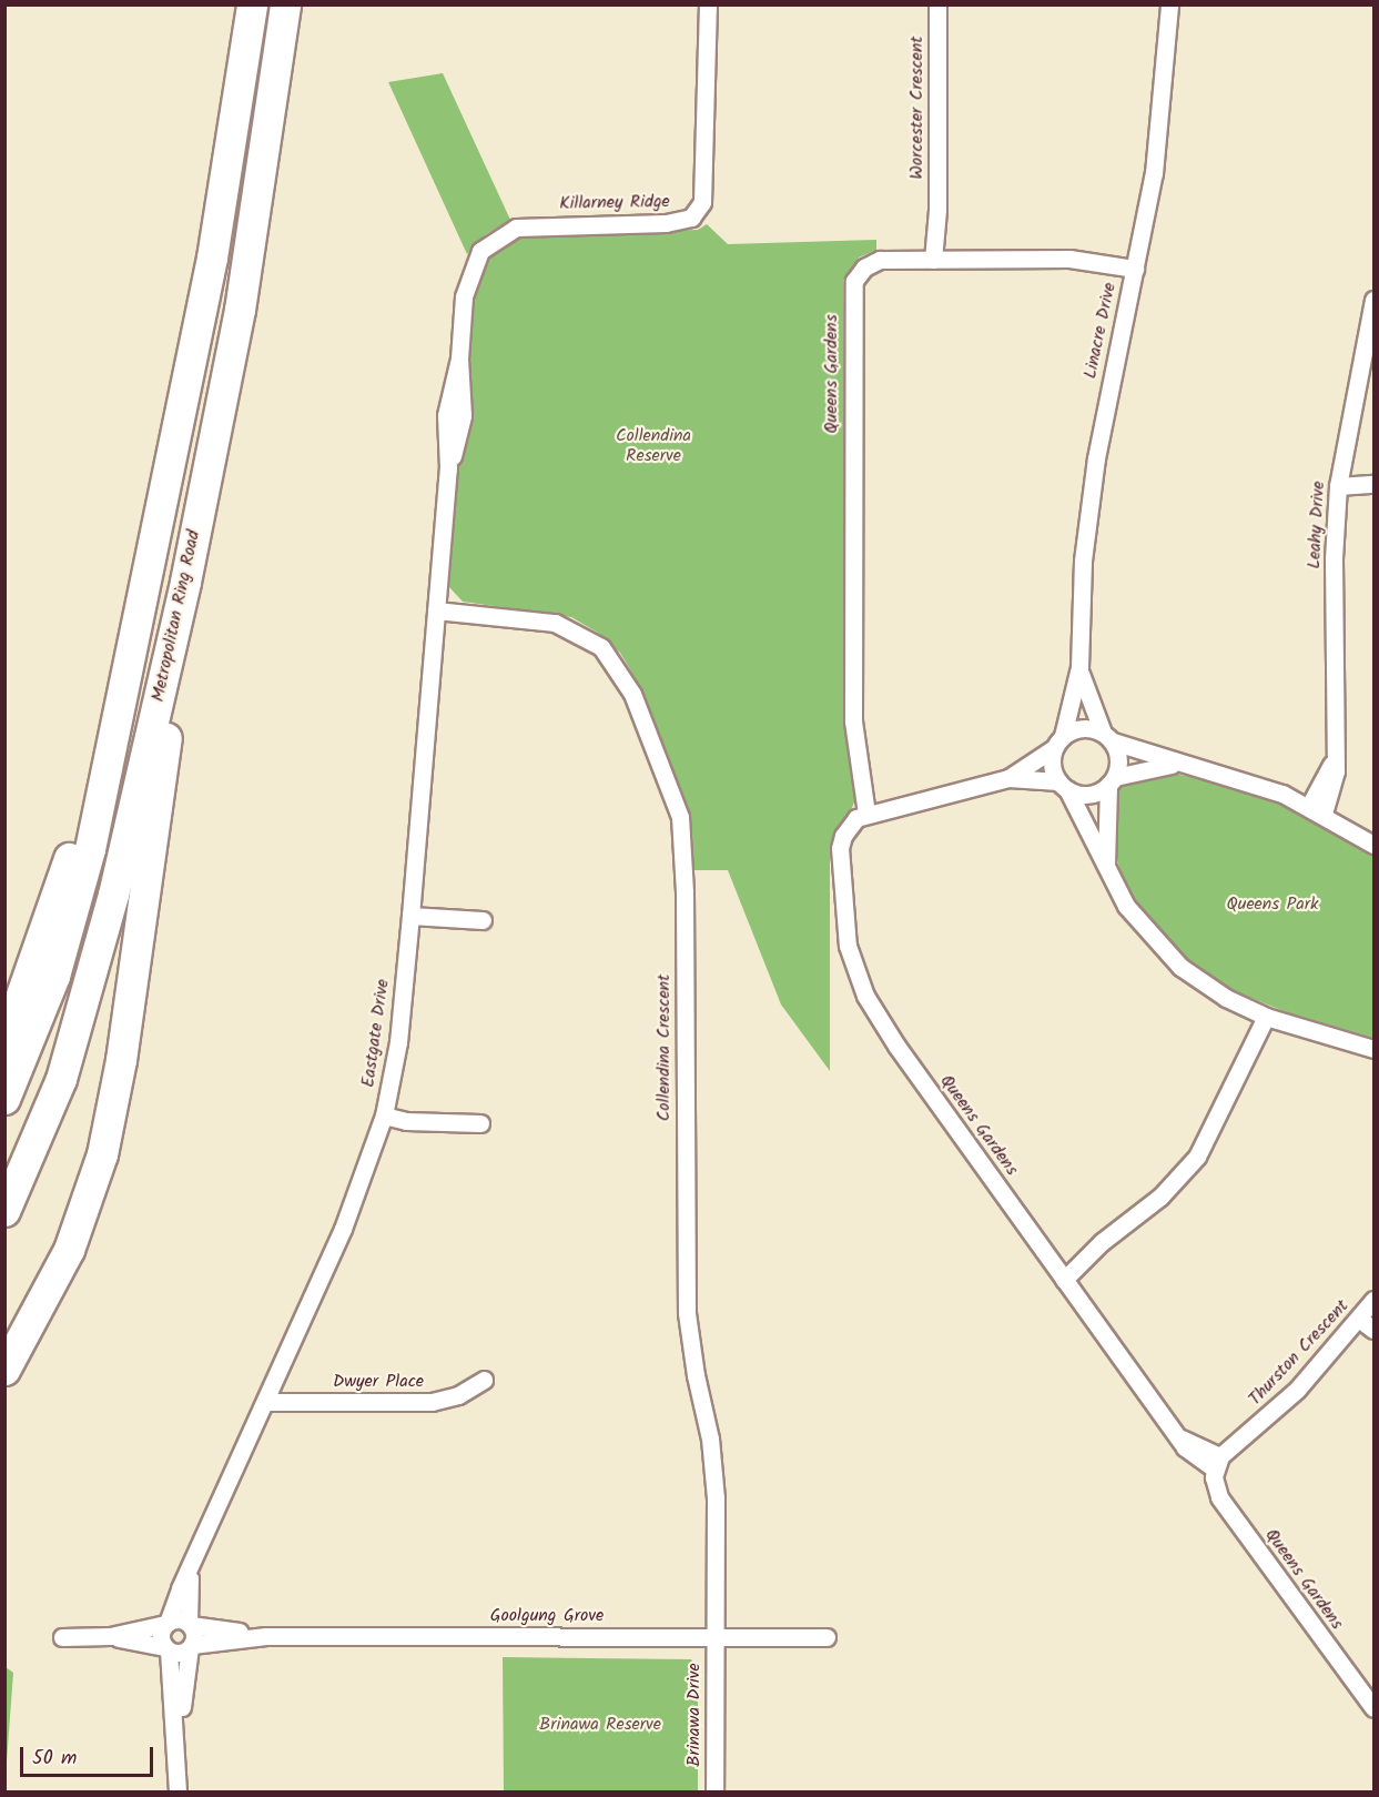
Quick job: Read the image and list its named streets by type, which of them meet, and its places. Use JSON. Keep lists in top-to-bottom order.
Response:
{
  "streets": {
    "highway": ["Metropolitan Ring Road"],
    "street": [
      "Worcester Crescent",
      "Killarney Ridge",
      "Linacre Drive",
      "Queens Gardens",
      "Leahy Drive",
      "Eastgate Drive",
      "Collendina Crescent",
      "Thurston Crescent",
      "Dwyer Place",
      "Goolgung Grove",
      "Brinawa Drive"
    ]
  },
  "crossings": [
    ["Worcester Crescent", "Queens Gardens"],
    ["Killarney Ridge", "Eastgate Drive"],
    ["Linacre Drive", "Queens Gardens"],
    ["Queens Gardens", "Thurston Crescent"],
    ["Eastgate Drive", "Collendina Crescent"],
    ["Eastgate Drive", "Dwyer Place"],
    ["Eastgate Drive", "Goolgung Grove"],
    ["Collendina Crescent", "Goolgung Grove"],
    ["Collendina Crescent", "Brinawa Drive"],
    ["Goolgung Grove", "Brinawa Drive"]
  ],
  "parks": ["Collendina Reserve", "Queens Park", "Brinawa Reserve"],
  "scale_bar": "50 m"
}
